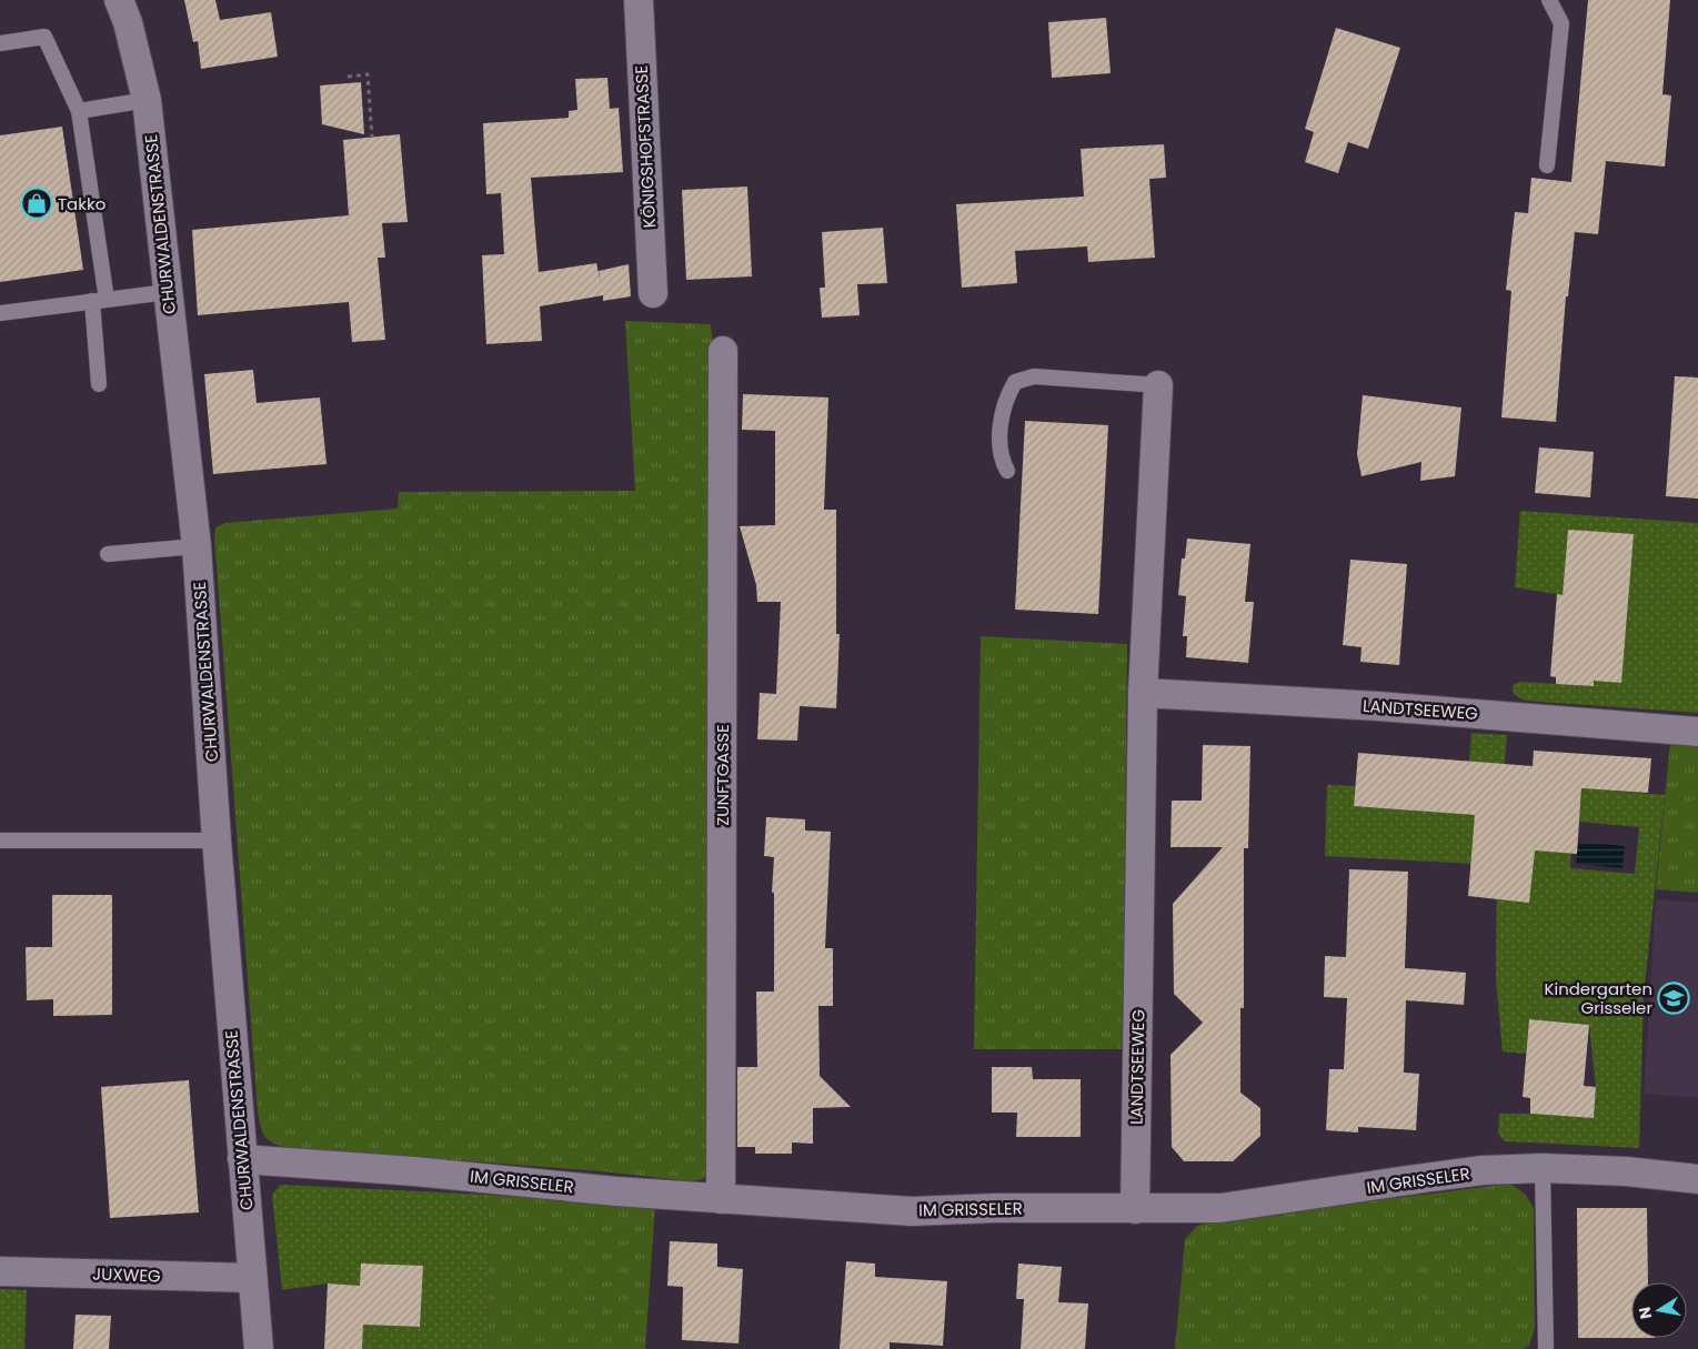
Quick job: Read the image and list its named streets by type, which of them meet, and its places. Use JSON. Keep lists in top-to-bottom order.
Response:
{
  "streets": {
    "street": [
      "KÖNIGSHOFSTRASSE",
      "CHURWALDENSTRASSE",
      "LANDTSEEWEG",
      "ZUNFTGASSE",
      "IM GRISSELER",
      "JUXWEG"
    ]
  },
  "crossings": [
    ["CHURWALDENSTRASSE", "IM GRISSELER"],
    ["CHURWALDENSTRASSE", "JUXWEG"],
    ["LANDTSEEWEG", "IM GRISSELER"],
    ["ZUNFTGASSE", "IM GRISSELER"]
  ],
  "places": {
    "shop": ["Takko"],
    "school or university": ["Kindergarten Grisseler"]
  },
  "north": "left"
}
